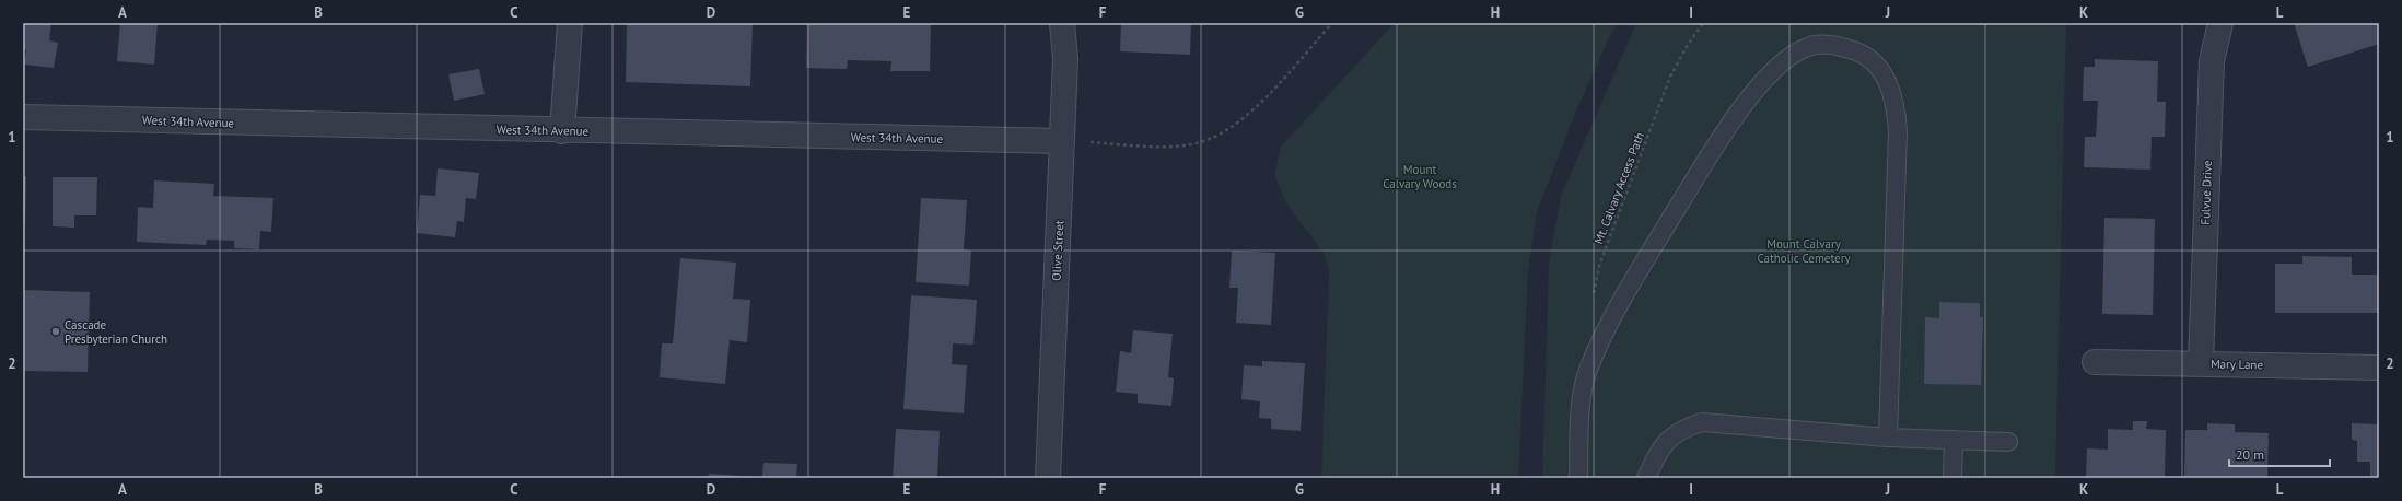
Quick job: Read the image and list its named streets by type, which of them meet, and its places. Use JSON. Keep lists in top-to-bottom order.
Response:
{
  "streets": {
    "street": [
      "West 34th Avenue",
      "Fulvue Drive",
      "Olive Street",
      "Mary Lane"
    ],
    "path": ["Mt. Calvary Access Path"]
  },
  "crossings": [
    ["West 34th Avenue", "Olive Street"],
    ["Fulvue Drive", "Mary Lane"]
  ],
  "parks": ["Mount Calvary Woods", "Mount Calvary Catholic Cemetery"],
  "places": ["Cascade Presbyterian Church"],
  "scale_bar": "20 m",
  "grid": {
    "columns": [
      "A",
      "B",
      "C",
      "D",
      "E",
      "F",
      "G",
      "H",
      "I",
      "J",
      "K",
      "L"
    ],
    "rows": ["1", "2"]
  }
}
